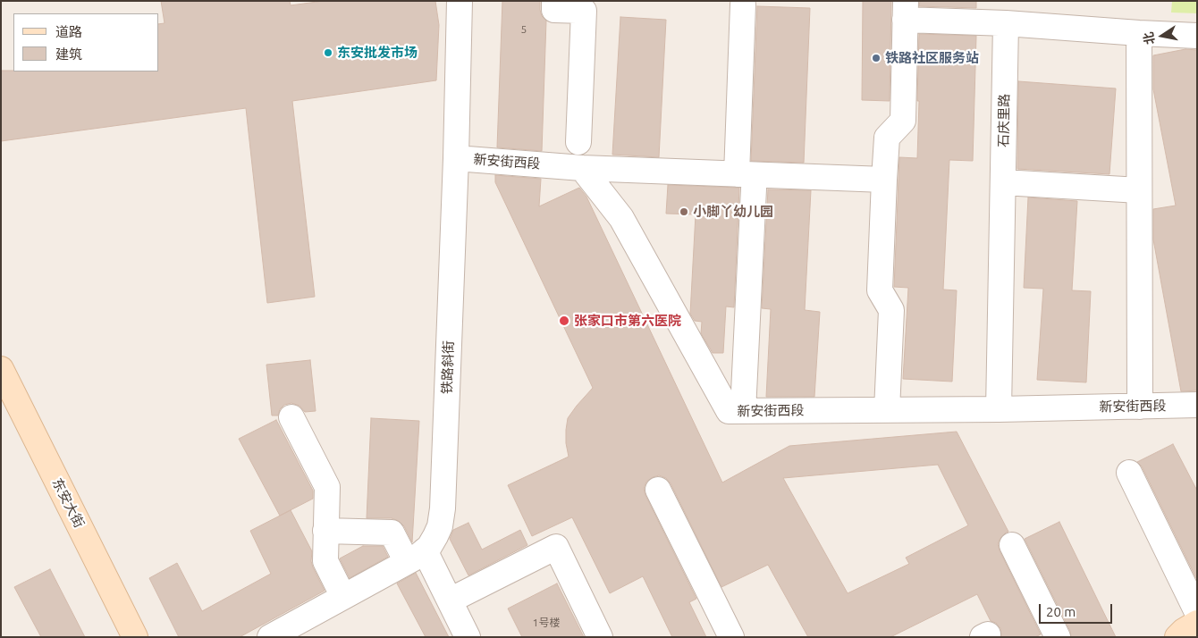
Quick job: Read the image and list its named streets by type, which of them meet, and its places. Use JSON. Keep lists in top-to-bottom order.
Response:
{
  "streets": {
    "main road": ["东安大街"],
    "street": ["石庆里路", "新安街西段", "铁路斜街"]
  },
  "crossings": [
    ["石庆里路", "新安街西段"],
    ["新安街西段", "铁路斜街"]
  ],
  "places": [
    "东安批发市场",
    "铁路社区服务站",
    "小脚丫幼儿园",
    "张家口市第六医院"
  ],
  "house_numbers": ["5", "1号楼"],
  "legend": ["道路", "建筑"],
  "scale_bar": "20 m",
  "north": "left"
}
